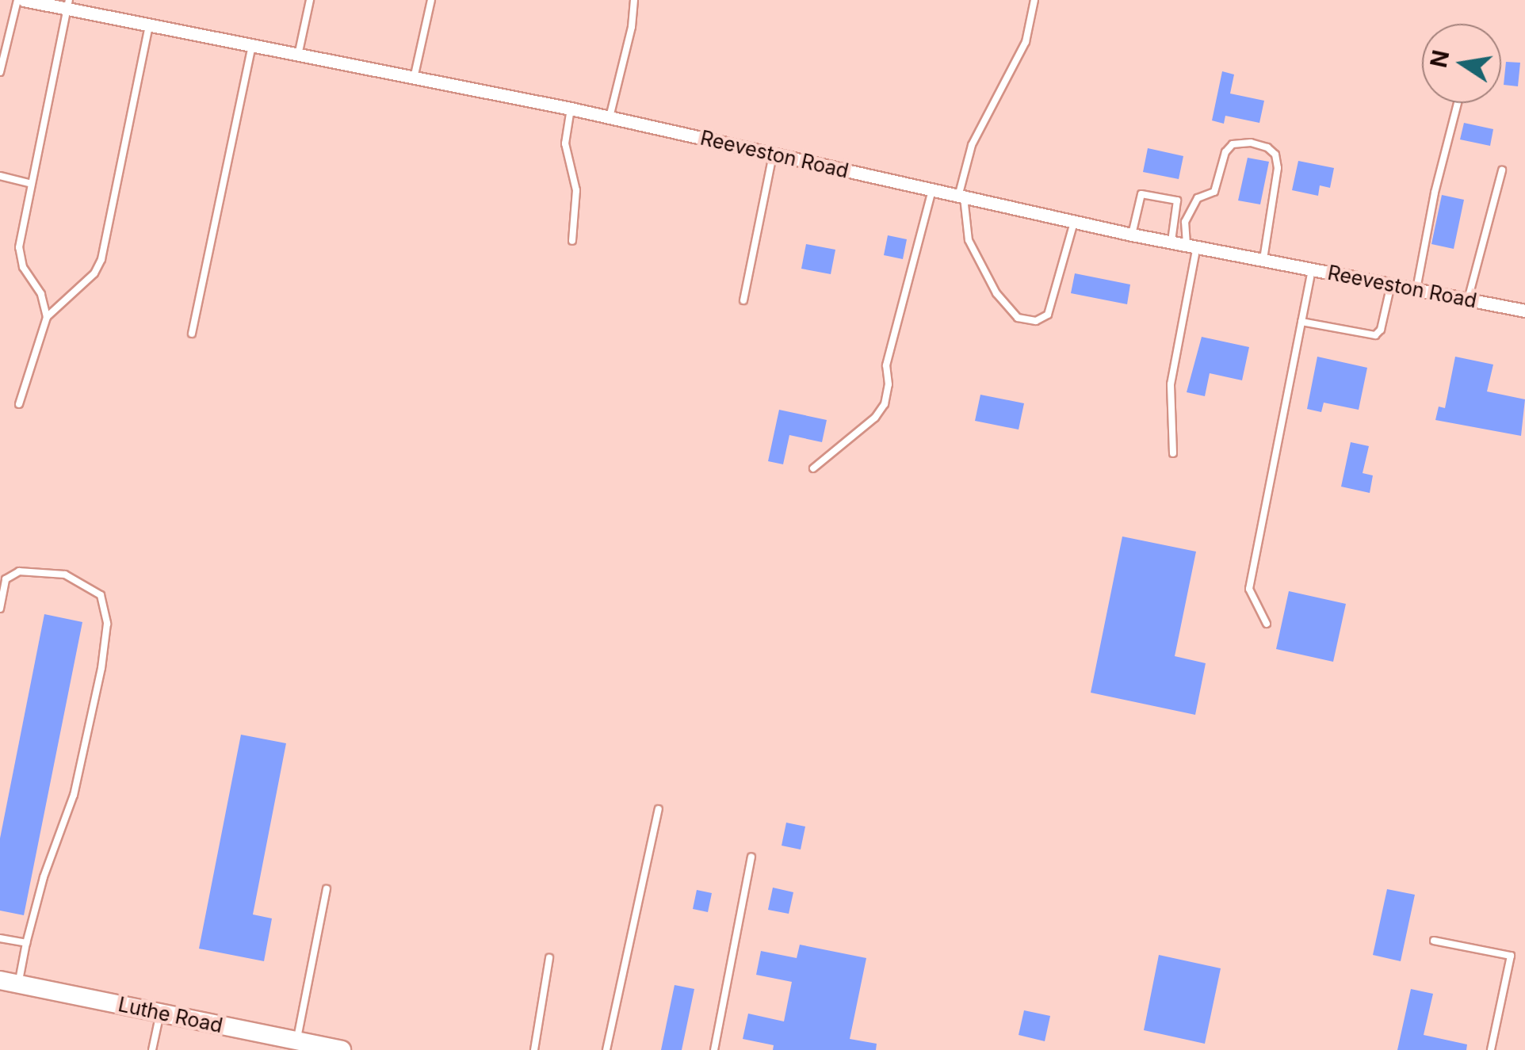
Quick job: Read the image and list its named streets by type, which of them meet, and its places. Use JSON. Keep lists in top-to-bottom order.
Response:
{
  "streets": {
    "street": ["Reeveston Road", "Luthe Road"]
  },
  "north": "left"
}
